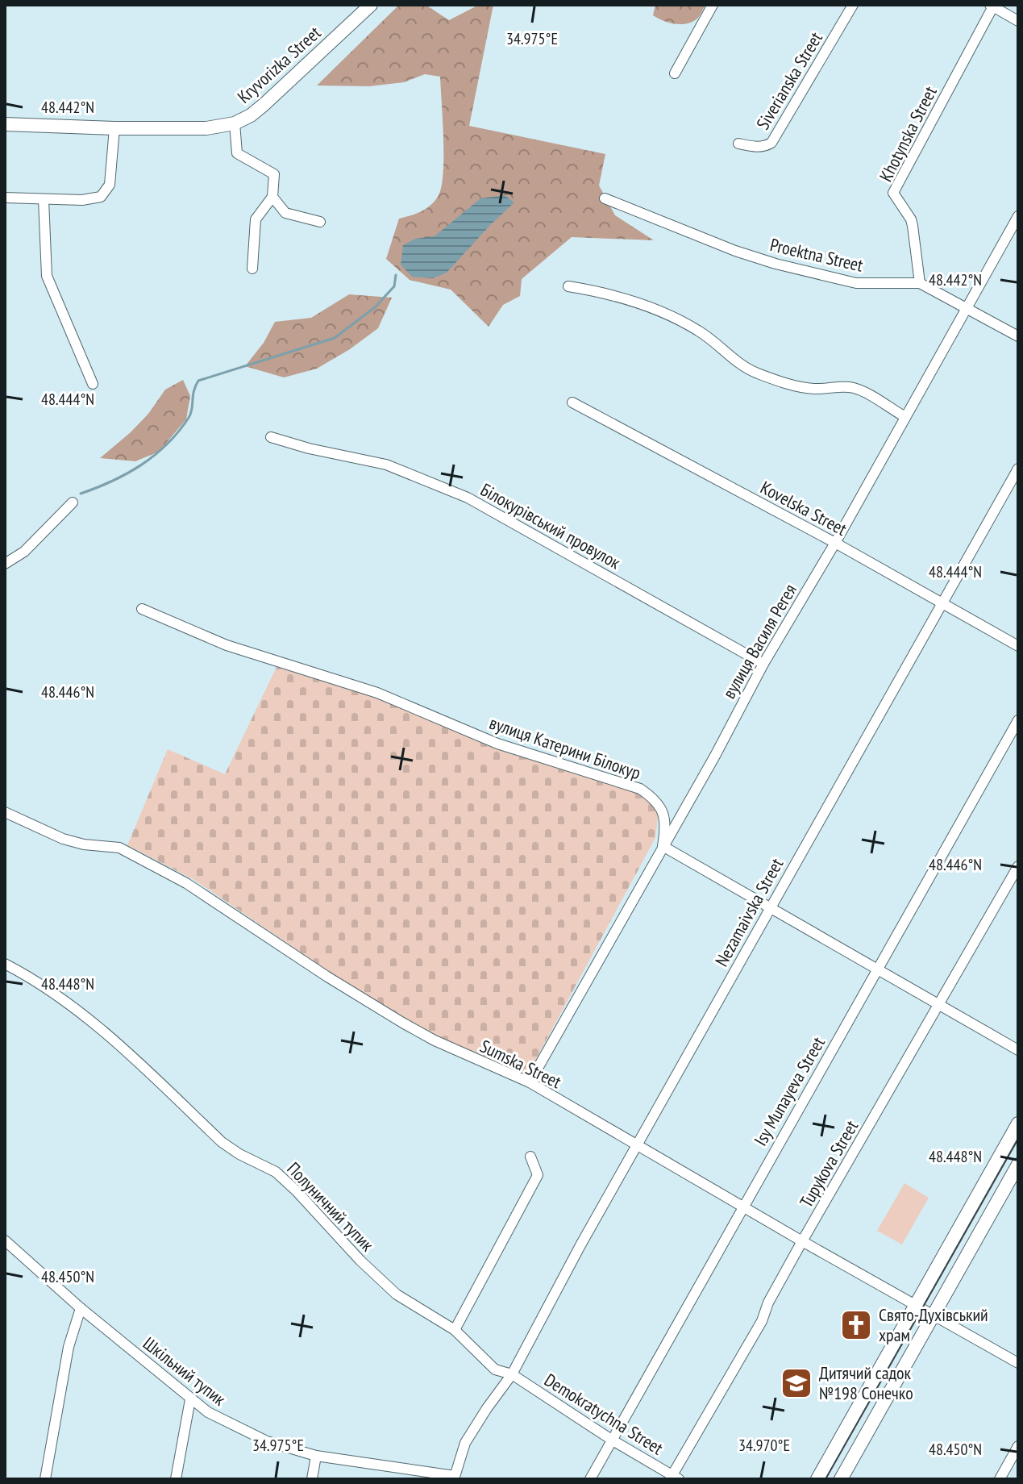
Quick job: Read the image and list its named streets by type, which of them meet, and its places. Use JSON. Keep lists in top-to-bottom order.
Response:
{
  "streets": {
    "main road": ["Kryvorizka Street"],
    "street": [
      "Siverianska Street",
      "Khotynska Street",
      "Proektna Street",
      "Kovelska Street",
      "Білокурівський провулок",
      "вулиця Василя Регея",
      "вулиця Катерини Білокур",
      "Nezamaivska Street",
      "Sumska Street",
      "Isy Munayeva Street",
      "Tupykova Street",
      "Полуничний тупик",
      "Шкільний тупик",
      "Demokratychna Street"
    ]
  },
  "crossings": [
    ["Khotynska Street", "Proektna Street"],
    ["Proektna Street", "вулиця Василя Регея"],
    ["Kovelska Street", "вулиця Василя Регея"],
    ["Kovelska Street", "Nezamaivska Street"],
    ["Білокурівський провулок", "вулиця Василя Регея"],
    ["вулиця Василя Регея", "вулиця Катерини Білокур"],
    ["вулиця Василя Регея", "Sumska Street"],
    ["Nezamaivska Street", "Sumska Street"],
    ["Nezamaivska Street", "Полуничний тупик"],
    ["Nezamaivska Street", "Шкільний тупик"],
    ["Nezamaivska Street", "Demokratychna Street"],
    ["Sumska Street", "Isy Munayeva Street"],
    ["Sumska Street", "Tupykova Street"],
    ["Isy Munayeva Street", "Demokratychna Street"],
    ["Tupykova Street", "Demokratychna Street"],
    ["Полуничний тупик", "Demokratychna Street"]
  ],
  "places": {
    "church": ["Свято-Духівський храм"],
    "school or university": ["Дитячий садок №198 Сонечко"]
  },
  "coordinates": [
    "34.975°E",
    "48.442°N",
    "48.444°N",
    "48.446°N",
    "48.448°N",
    "48.450°N",
    "34.970°E"
  ]
}
